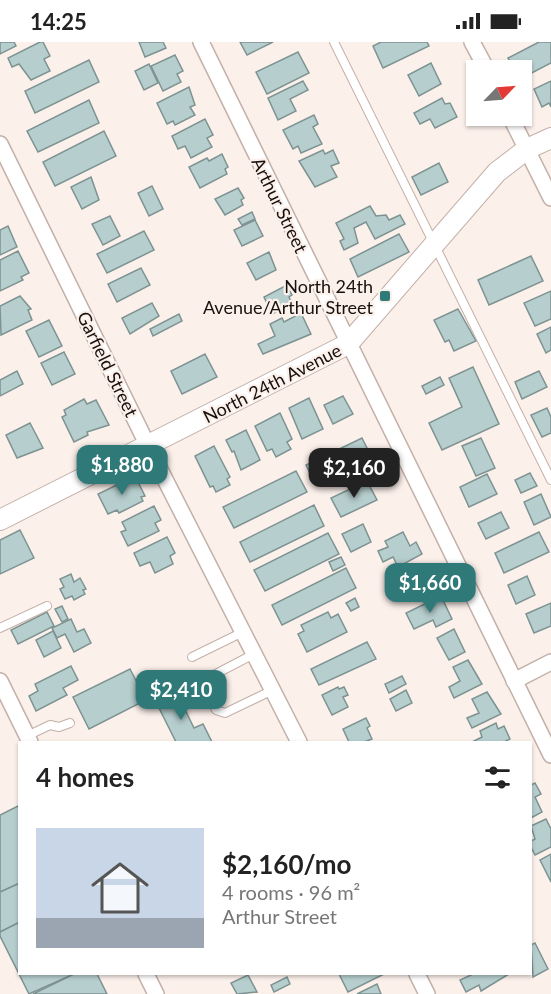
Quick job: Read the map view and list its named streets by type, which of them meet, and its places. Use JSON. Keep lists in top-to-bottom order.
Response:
{
  "streets": {
    "street": ["Arthur Street", "Garfield Street", "North 24th Avenue"]
  },
  "crossings": [
    ["Arthur Street", "North 24th Avenue"],
    ["Garfield Street", "North 24th Avenue"]
  ],
  "places": {
    "transit": ["North 24th Avenue/Arthur Street"]
  },
  "north": "top right",
  "page": {
    "status": "14:25",
    "price": [
      "$1,880",
      "$2,160",
      "$1,660",
      "$2,410"
    ],
    "heading": "4 homes",
    "list": [
      {
        "name": "$2,160/mo",
        "note": "4 rooms · 96 m² · Arthur Street"
      }
    ]
  }
}
